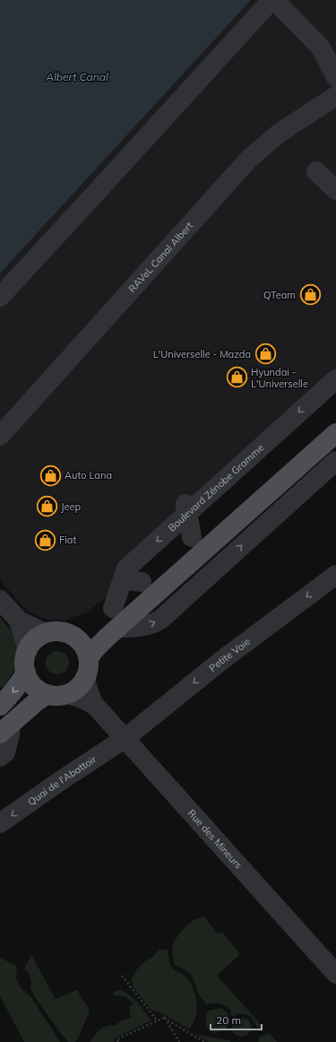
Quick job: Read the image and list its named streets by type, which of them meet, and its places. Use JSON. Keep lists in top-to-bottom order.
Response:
{
  "streets": {
    "street": [
      "RAVeL Canal Albert",
      "Boulevard Zénobe Gramme",
      "Petite Voie",
      "Quai de l'Abattoir",
      "Rue des Mineurs"
    ]
  },
  "crossings": [
    ["Petite Voie", "Quai de l'Abattoir"],
    ["Petite Voie", "Rue des Mineurs"],
    ["Quai de l'Abattoir", "Rue des Mineurs"]
  ],
  "one_way": ["Quai de l'Abattoir"],
  "water": ["Albert Canal"],
  "places": {
    "shop": [
      "QTeam",
      "L'Universelle - Mazda",
      "Hyundai - L'Universelle",
      "Auto Lana",
      "Jeep",
      "Fiat"
    ]
  },
  "scale_bar": "20 m"
}
